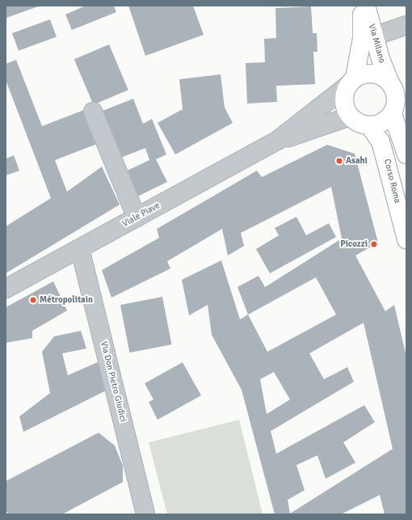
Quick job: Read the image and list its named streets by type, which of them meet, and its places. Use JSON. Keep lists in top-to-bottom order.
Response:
{
  "streets": {
    "main road": ["Via Milano", "Corso Roma"],
    "street": ["Viale Piave", "Via Don Pietro Giudici"]
  },
  "crossings": [
    ["Via Milano", "Corso Roma"],
    ["Via Milano", "Viale Piave"],
    ["Corso Roma", "Viale Piave"],
    ["Viale Piave", "Via Don Pietro Giudici"]
  ],
  "places": ["Asahi", "Picozzi", "Métropolitain"]
}
